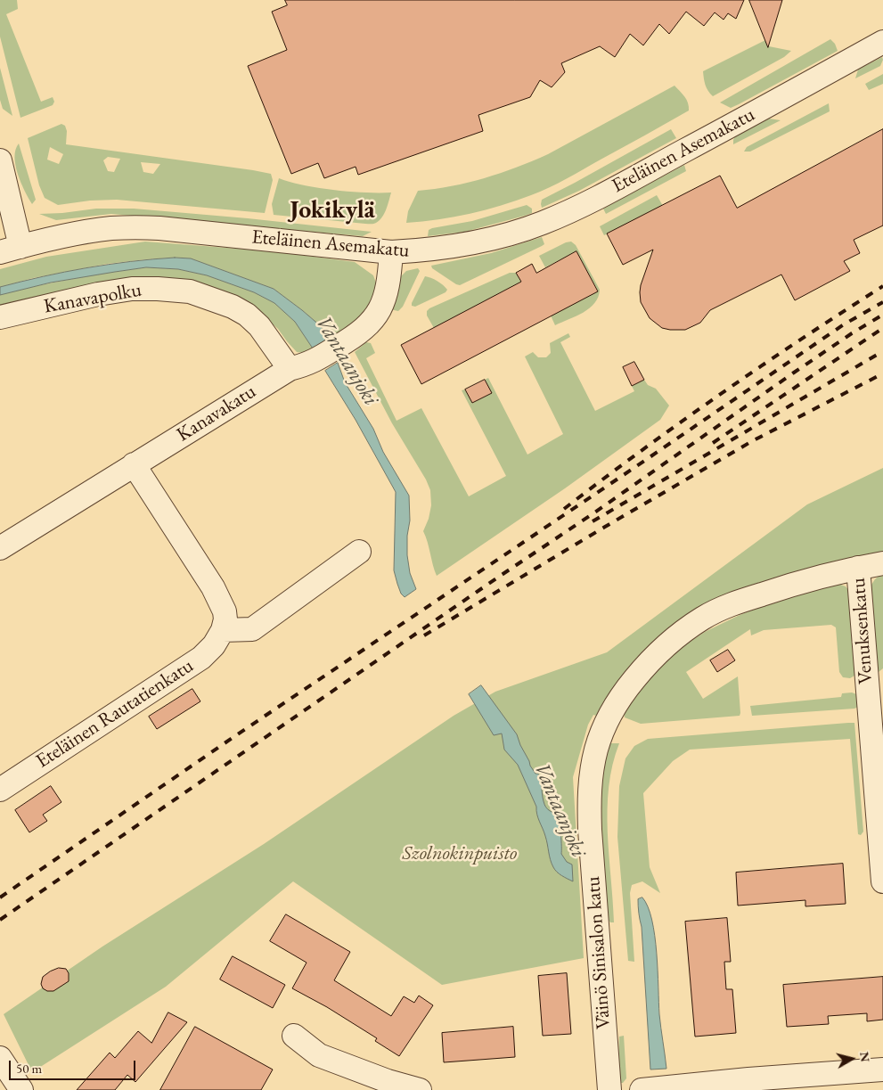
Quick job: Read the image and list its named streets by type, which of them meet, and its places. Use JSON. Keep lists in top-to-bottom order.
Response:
{
  "streets": {
    "street": [
      "Eteläinen Asemakatu",
      "Kanavapolku",
      "Kanavakatu",
      "Venuksenkatu",
      "Eteläinen Rautatienkatu",
      "Väinö Sinisalon katu"
    ]
  },
  "crossings": [
    ["Eteläinen Asemakatu", "Kanavakatu"],
    ["Kanavapolku", "Kanavakatu"],
    ["Venuksenkatu", "Väinö Sinisalon katu"]
  ],
  "districts": ["Jokikylä"],
  "water": ["Vantaanjoki"],
  "parks": ["Szolnokinpuisto"],
  "scale_bar": "50 m",
  "north": "right"
}
